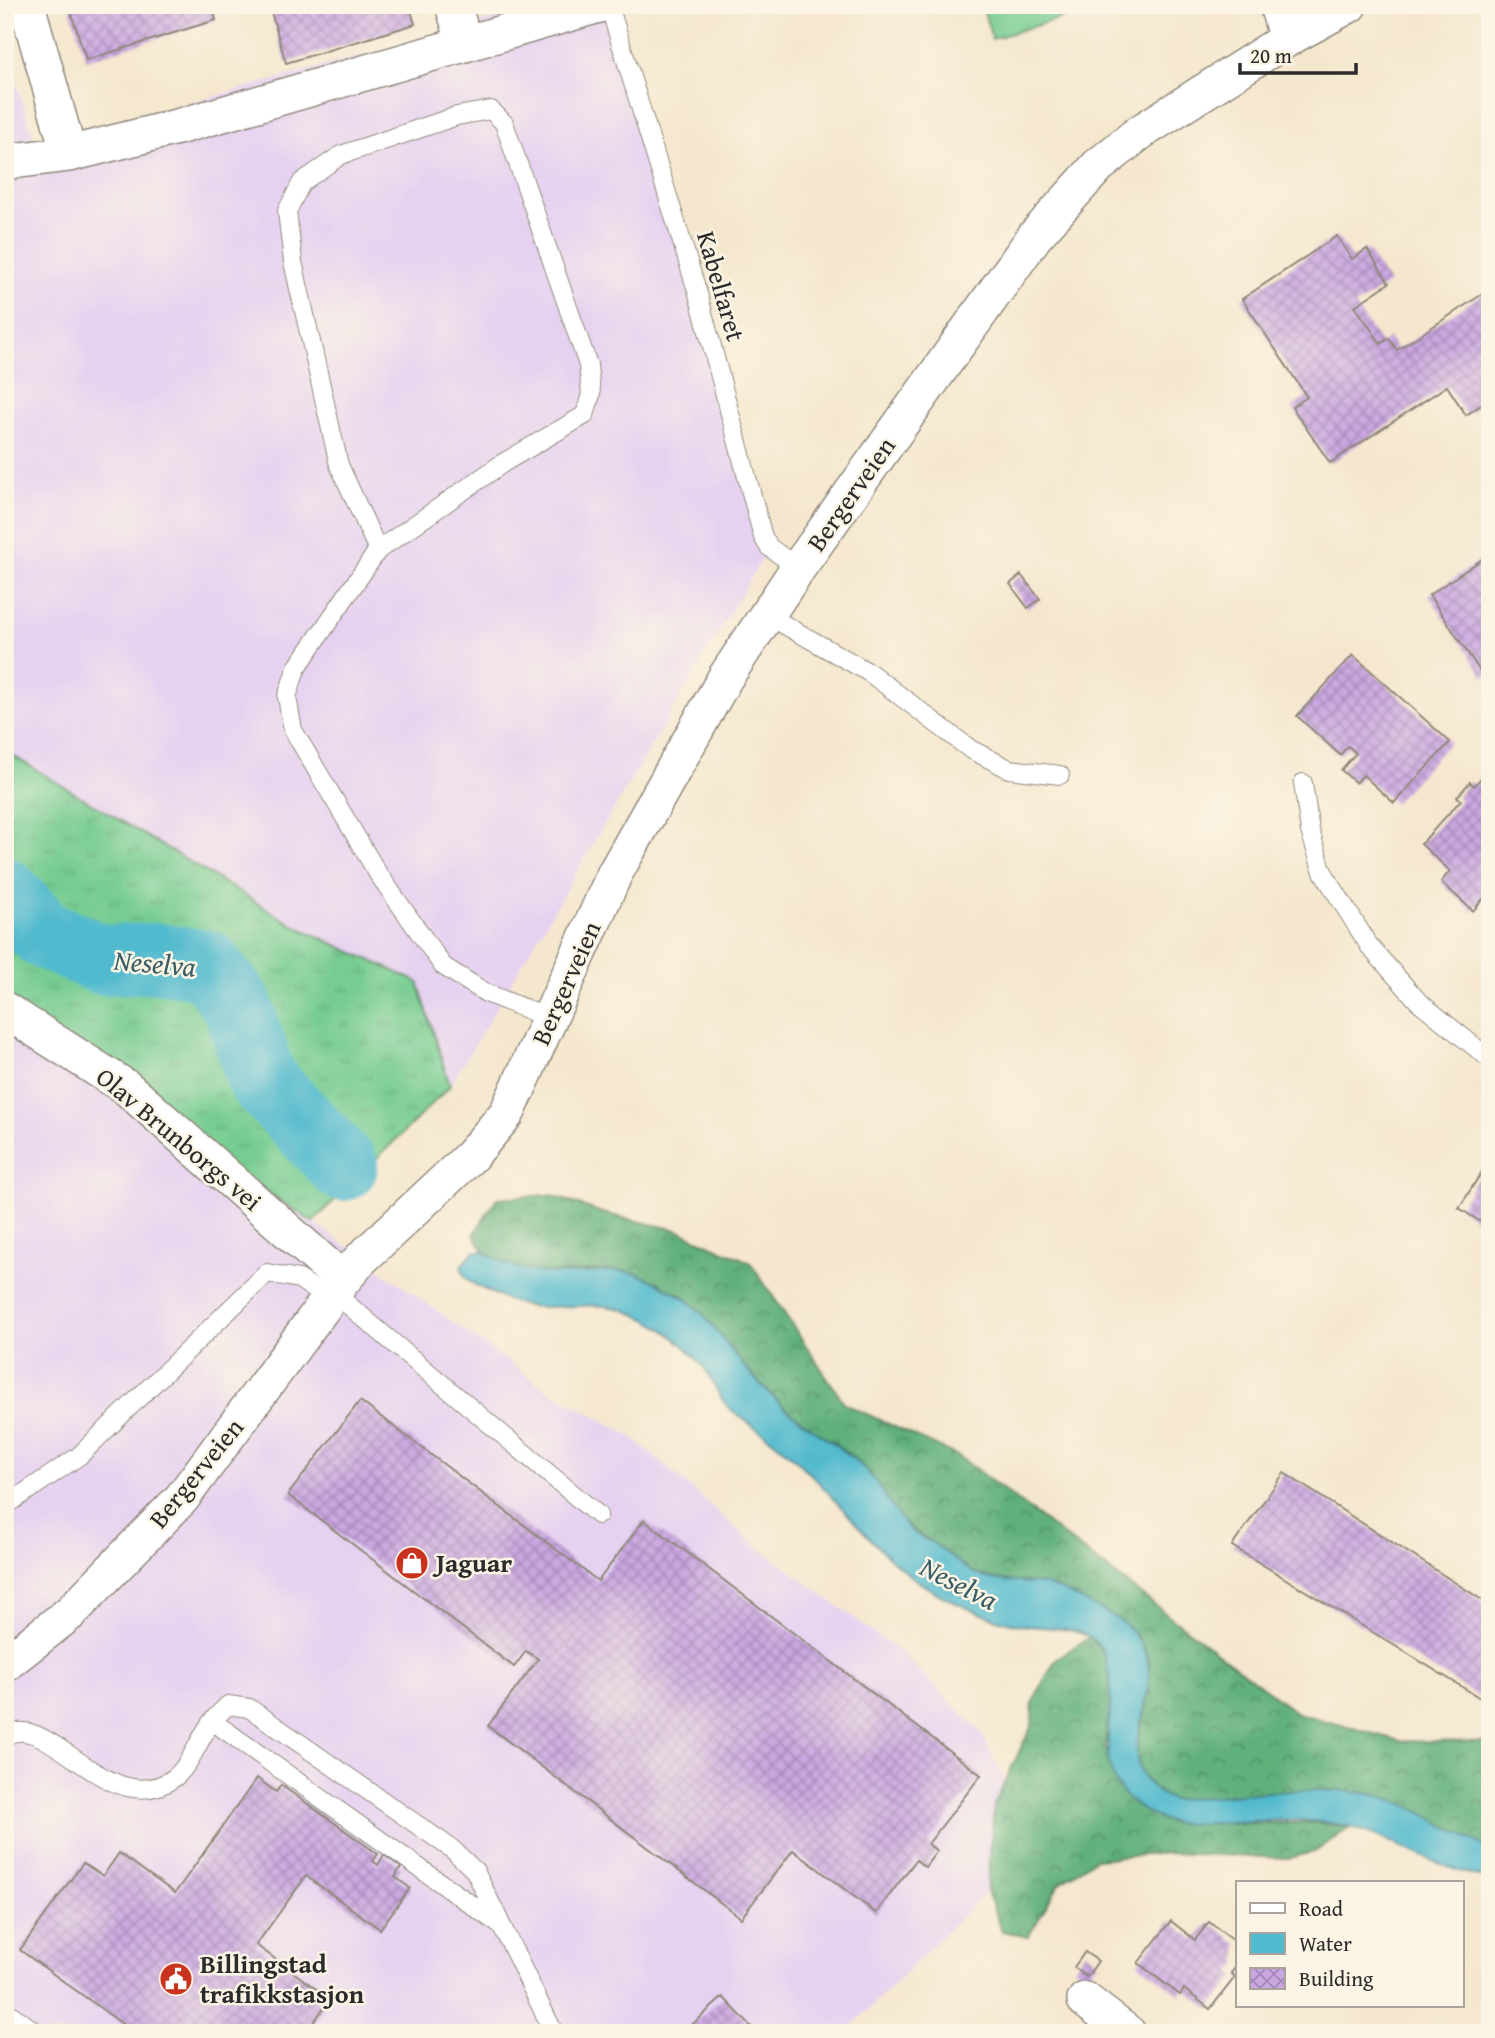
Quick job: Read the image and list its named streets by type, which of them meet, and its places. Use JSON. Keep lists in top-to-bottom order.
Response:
{
  "streets": {
    "street": ["Bergerveien", "Olav Brunborgs vei"],
    "lane": ["Kabelfaret"]
  },
  "crossings": [
    ["Kabelfaret", "Bergerveien"],
    ["Bergerveien", "Olav Brunborgs vei"]
  ],
  "water": ["Neselva"],
  "places": {
    "shop": ["Jaguar"],
    "public building": ["Billingstad trafikkstasjon"]
  },
  "legend": ["Road", "Water", "Building"],
  "scale_bar": "20 m"
}
